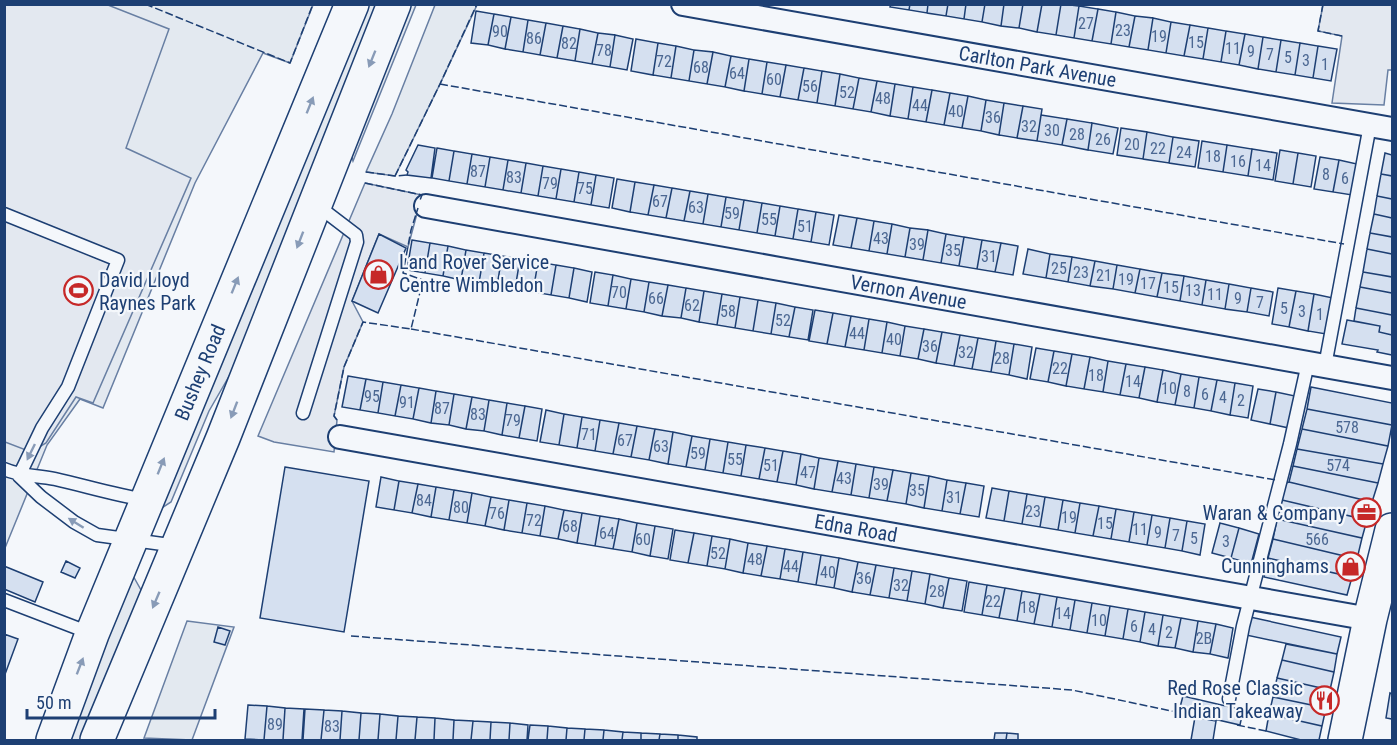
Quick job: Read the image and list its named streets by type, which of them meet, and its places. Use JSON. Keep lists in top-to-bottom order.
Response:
{
  "streets": {
    "main road": ["Bushey Road"],
    "street": ["Carlton Park Avenue", "Vernon Avenue", "Edna Road"]
  },
  "places": {
    "shop": ["Land Rover Service Centre Wimbledon", "Cunninghams"],
    "sports": ["David Lloyd Raynes Park"],
    "office": ["Waran & Company"],
    "restaurant": ["Red Rose Classic Indian Takeaway"]
  },
  "house_numbers": [
    "27",
    "23",
    "90",
    "19",
    "86",
    "15",
    "82",
    "11",
    "78",
    "9",
    "7",
    "5",
    "3",
    "72",
    "1",
    "68",
    "64",
    "60",
    "56",
    "52",
    "48",
    "44",
    "40",
    "36",
    "32",
    "30",
    "28",
    "26",
    "20",
    "22",
    "24",
    "18",
    "16",
    "14",
    "87",
    "8",
    "83",
    "6",
    "79",
    "75",
    "67",
    "63",
    "59",
    "55",
    "51",
    "43",
    "39",
    "35",
    "31",
    "25",
    "23",
    "21",
    "19",
    "17",
    "15",
    "13",
    "70",
    "11",
    "66",
    "9",
    "7",
    "62",
    "5",
    "58",
    "3",
    "1",
    "52",
    "44",
    "40",
    "36",
    "32",
    "28",
    "22",
    "18",
    "14",
    "10",
    "8",
    "6",
    "95",
    "4",
    "2",
    "91",
    "87",
    "83",
    "79",
    "578",
    "71",
    "67",
    "63",
    "59",
    "55",
    "51",
    "574",
    "47",
    "43",
    "39",
    "35",
    "31",
    "84",
    "80",
    "23",
    "76",
    "19",
    "72",
    "15",
    "68",
    "11",
    "9",
    "64",
    "7",
    "5",
    "60",
    "566",
    "3",
    "52",
    "48",
    "44",
    "40",
    "36",
    "32",
    "28",
    "22",
    "18",
    "14",
    "10",
    "6",
    "4",
    "2",
    "2B",
    "89",
    "83"
  ],
  "scale_bar": "50 m"
}
